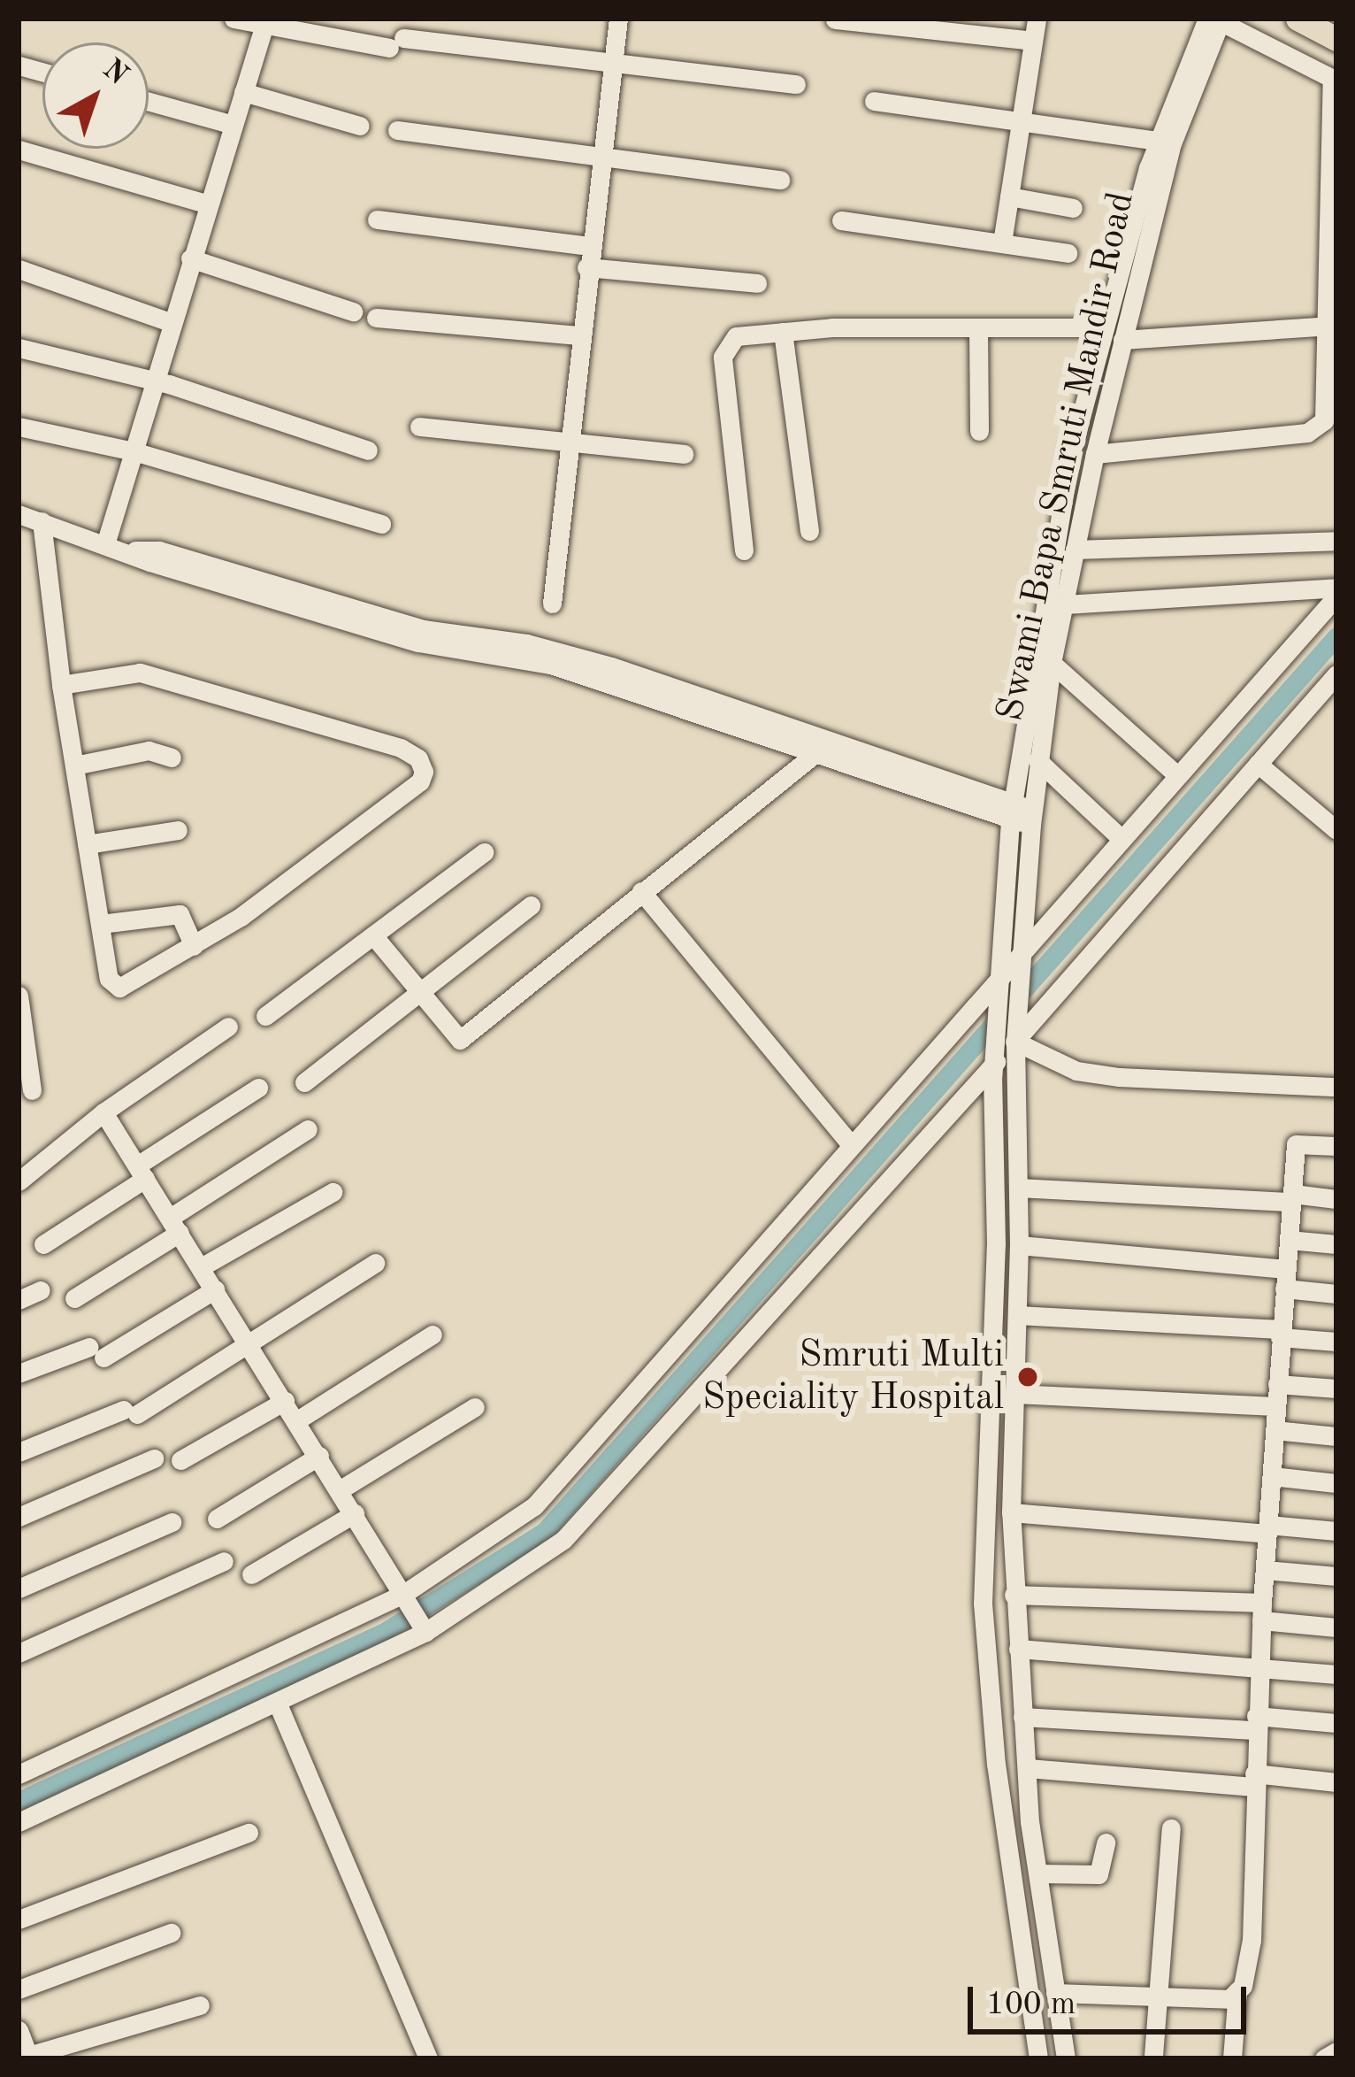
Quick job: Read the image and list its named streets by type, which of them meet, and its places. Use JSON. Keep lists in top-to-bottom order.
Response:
{
  "streets": {
    "street": ["Swami Bapa Smruti Mandir Road"]
  },
  "places": ["Smruti Multi Speciality Hospital"],
  "scale_bar": "100 m",
  "north": "top right"
}
